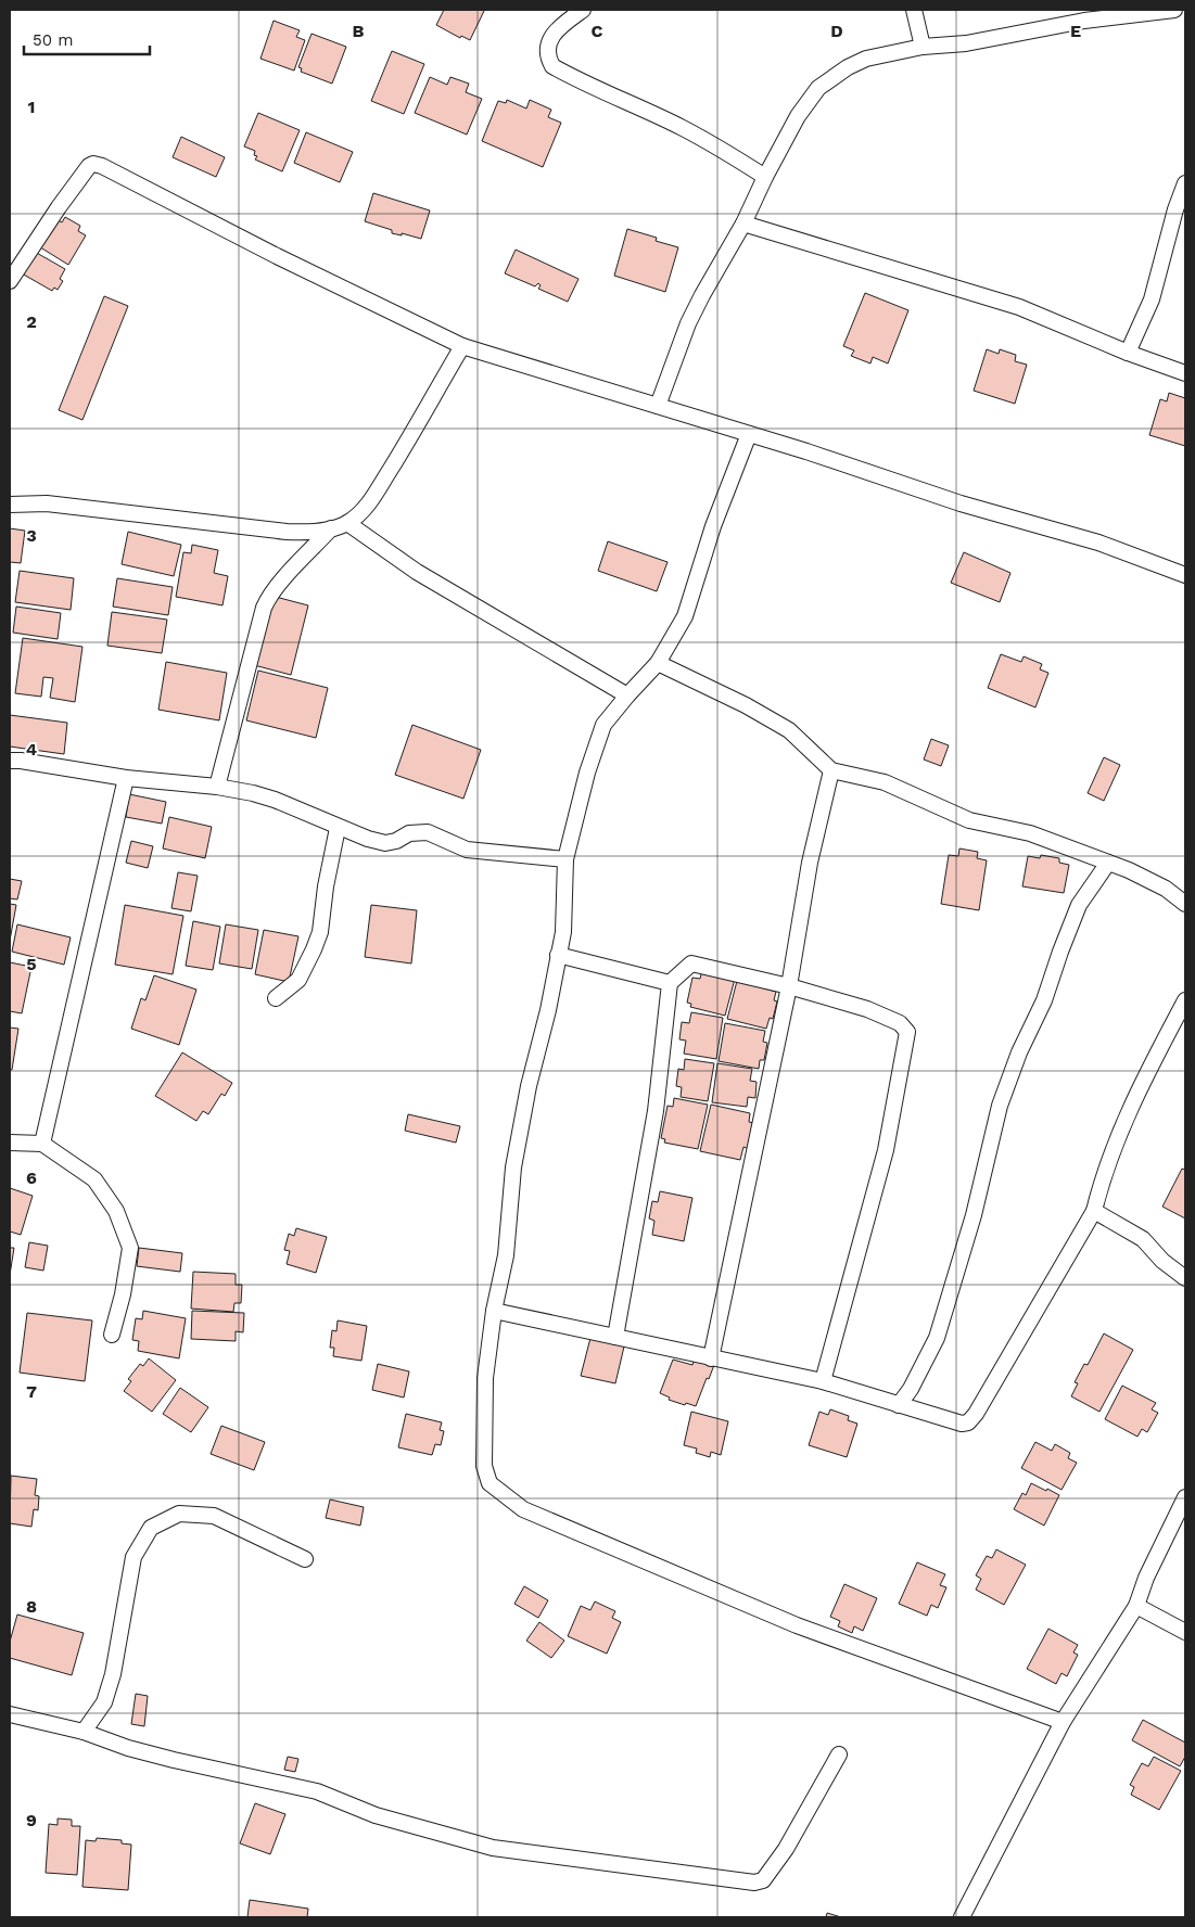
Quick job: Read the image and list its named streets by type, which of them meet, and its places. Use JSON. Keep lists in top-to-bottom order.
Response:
{
  "scale_bar": "50 m",
  "grid": {
    "columns": [
      "B",
      "C",
      "D",
      "E"
    ],
    "rows": [
      "1",
      "2",
      "3",
      "4",
      "5",
      "6",
      "7",
      "8",
      "9"
    ]
  }
}
